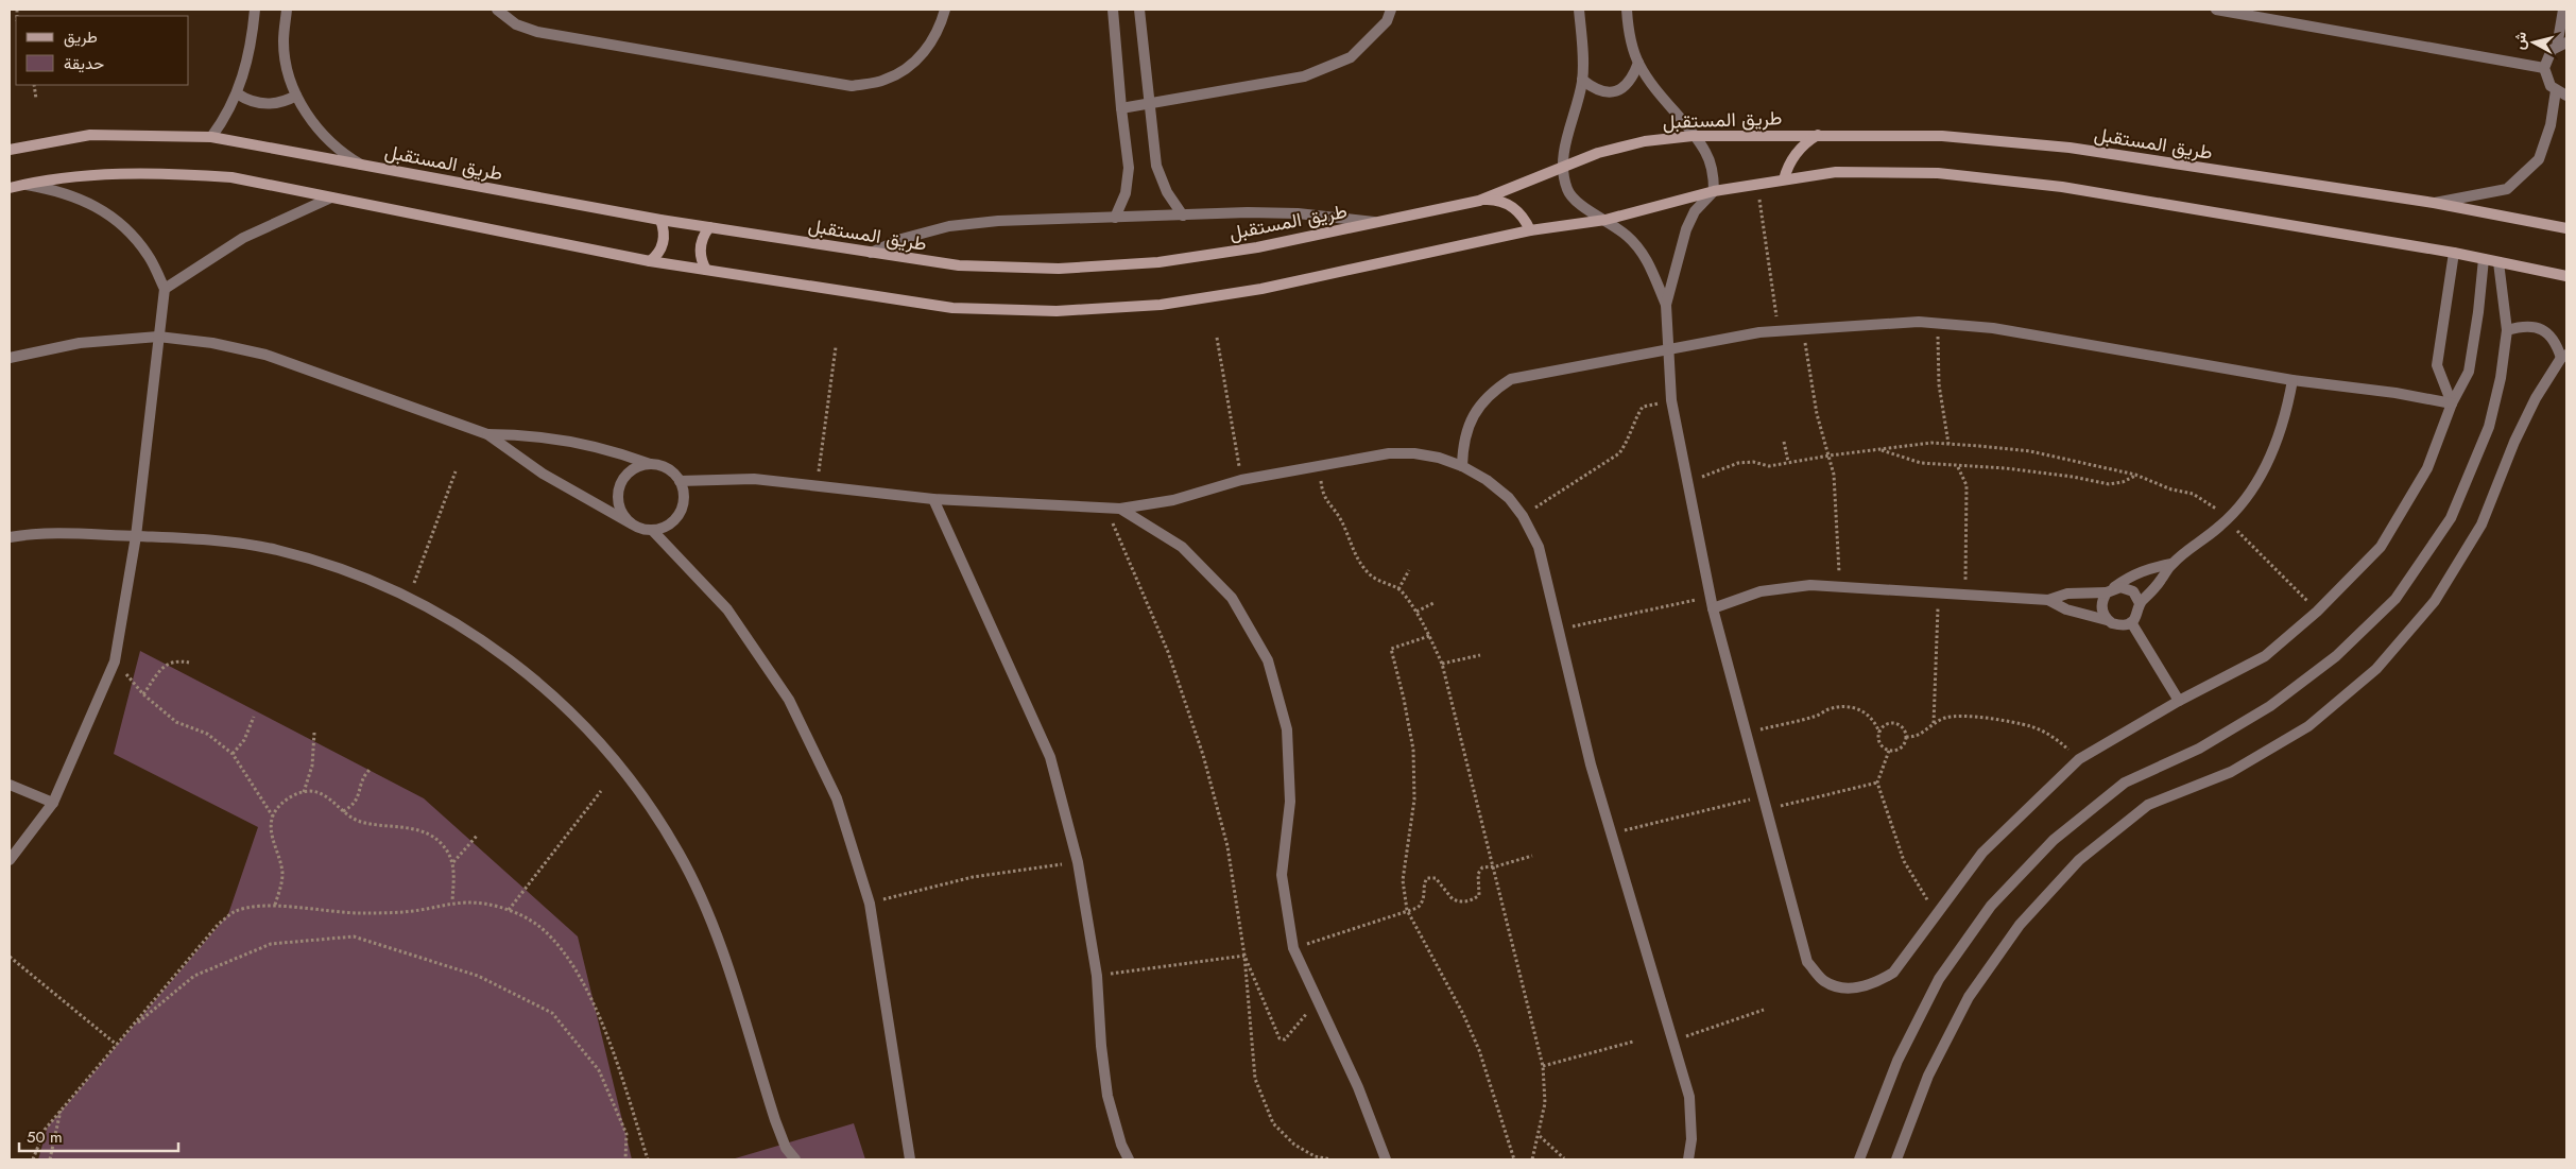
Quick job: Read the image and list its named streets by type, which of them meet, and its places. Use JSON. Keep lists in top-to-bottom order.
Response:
{
  "streets": {
    "main road": ["طريق المستقبل"]
  },
  "legend": ["طريق", "حديقة"],
  "scale_bar": "50 m",
  "north": "left"
}
